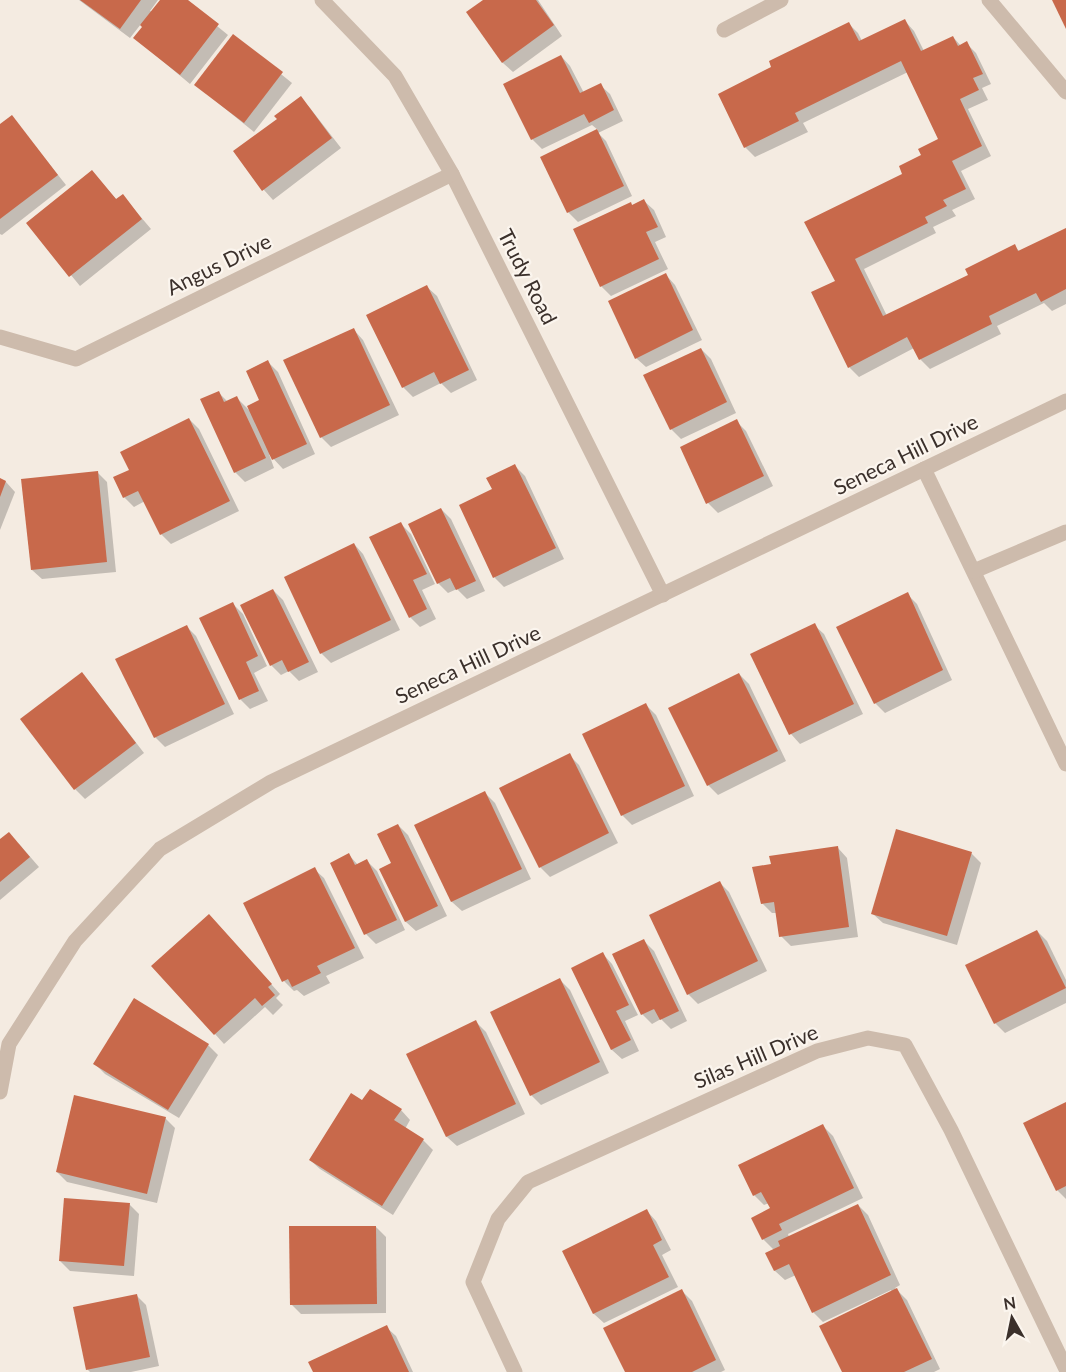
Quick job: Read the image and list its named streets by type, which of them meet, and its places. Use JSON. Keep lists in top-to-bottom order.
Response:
{
  "streets": {
    "street": [
      "Angus Drive",
      "Trudy Road",
      "Seneca Hill Drive",
      "Silas Hill Drive"
    ]
  },
  "crossings": [
    ["Angus Drive", "Trudy Road"],
    ["Trudy Road", "Seneca Hill Drive"]
  ],
  "north": "top"
}
